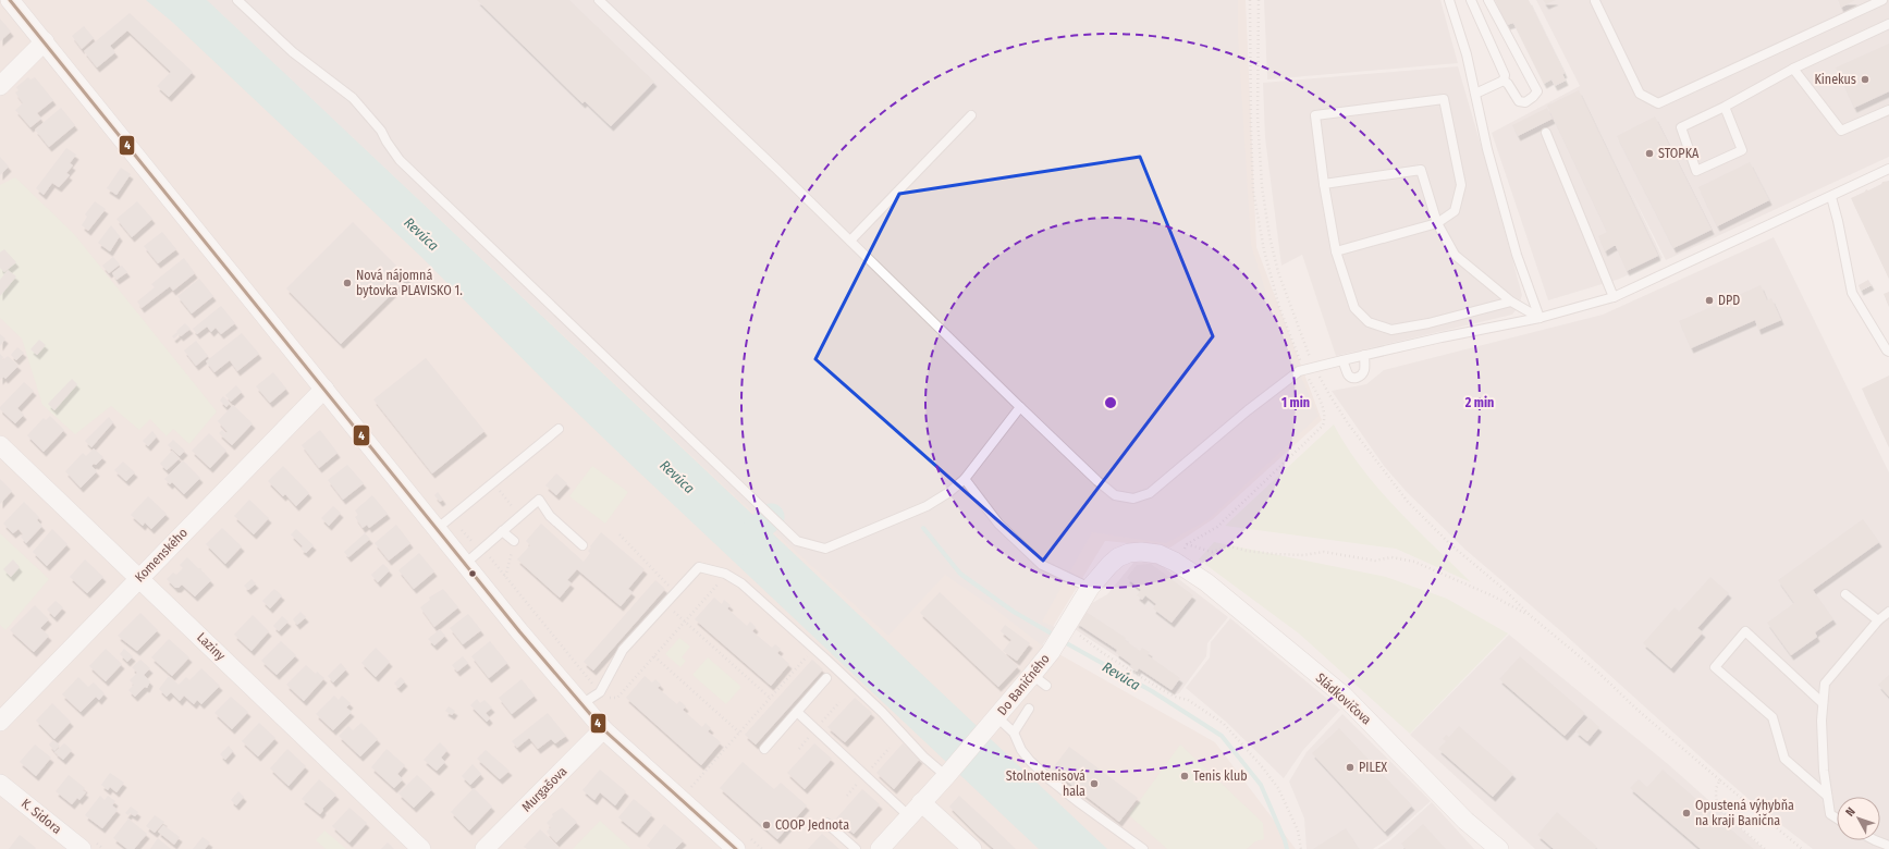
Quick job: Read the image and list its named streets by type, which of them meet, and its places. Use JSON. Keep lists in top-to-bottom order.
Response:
{
  "streets": {
    "street": [
      "Komenského",
      "Laziny",
      "Do Baničného",
      "Sládkovičova",
      "Murgašova",
      "K. Sidora"
    ]
  },
  "crossings": [
    ["Komenského", "Laziny"],
    ["Do Baničného", "Sládkovičova"]
  ],
  "water": ["Revúca"],
  "places": [
    "Kinekus",
    "STOPKA",
    "Nová nájomná bytovka PLAVISKO 1.",
    "DPD",
    "PILEX",
    "Tenis klub",
    "Stolnotenisová hala",
    "Opustená výhybňa na kraji Banična",
    "COOP Jednota"
  ],
  "lines": ["transit line 4"],
  "north": "top left",
  "rings": ["1 min", "2 min"]
}
